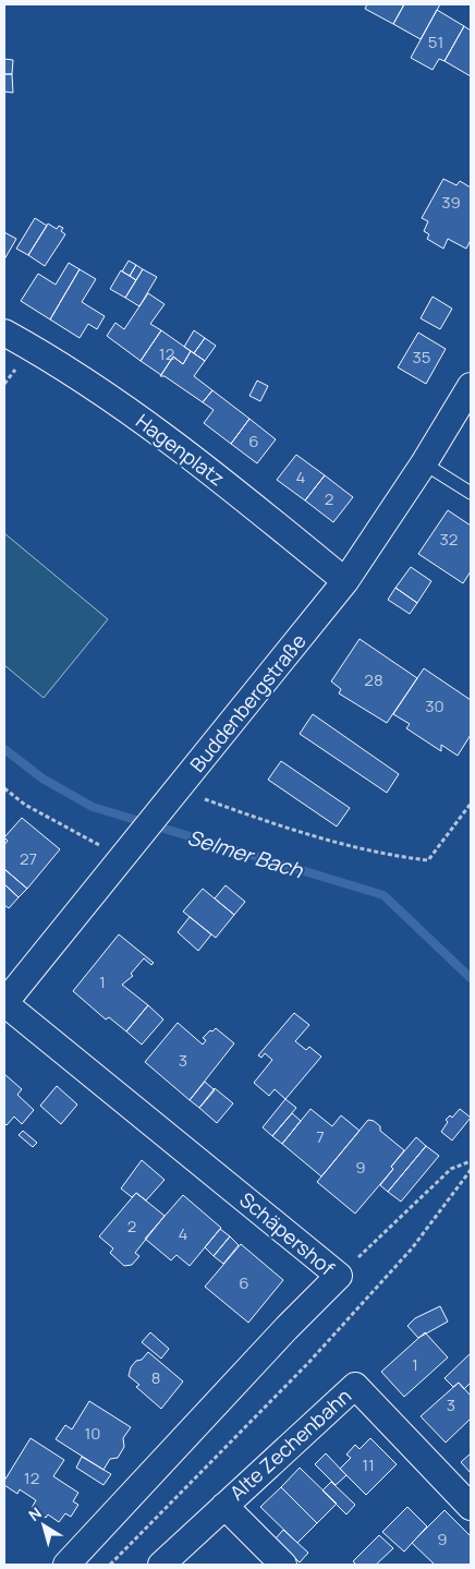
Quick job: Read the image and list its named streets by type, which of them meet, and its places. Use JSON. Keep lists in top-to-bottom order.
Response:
{
  "streets": {
    "street": [
      "Hagenplatz",
      "Buddenbergstraße",
      "Schäpershof",
      "Alte Zechenbahn"
    ]
  },
  "crossings": [
    ["Hagenplatz", "Buddenbergstraße"],
    ["Buddenbergstraße", "Schäpershof"]
  ],
  "water": ["Selmer Bach"],
  "house_numbers": [
    "51",
    "39",
    "12",
    "35",
    "6",
    "4",
    "2",
    "32",
    "28",
    "30",
    "27",
    "1",
    "3",
    "7",
    "9",
    "2",
    "4",
    "6",
    "1",
    "8",
    "3",
    "10",
    "11",
    "12",
    "9"
  ],
  "north": "top left"
}
